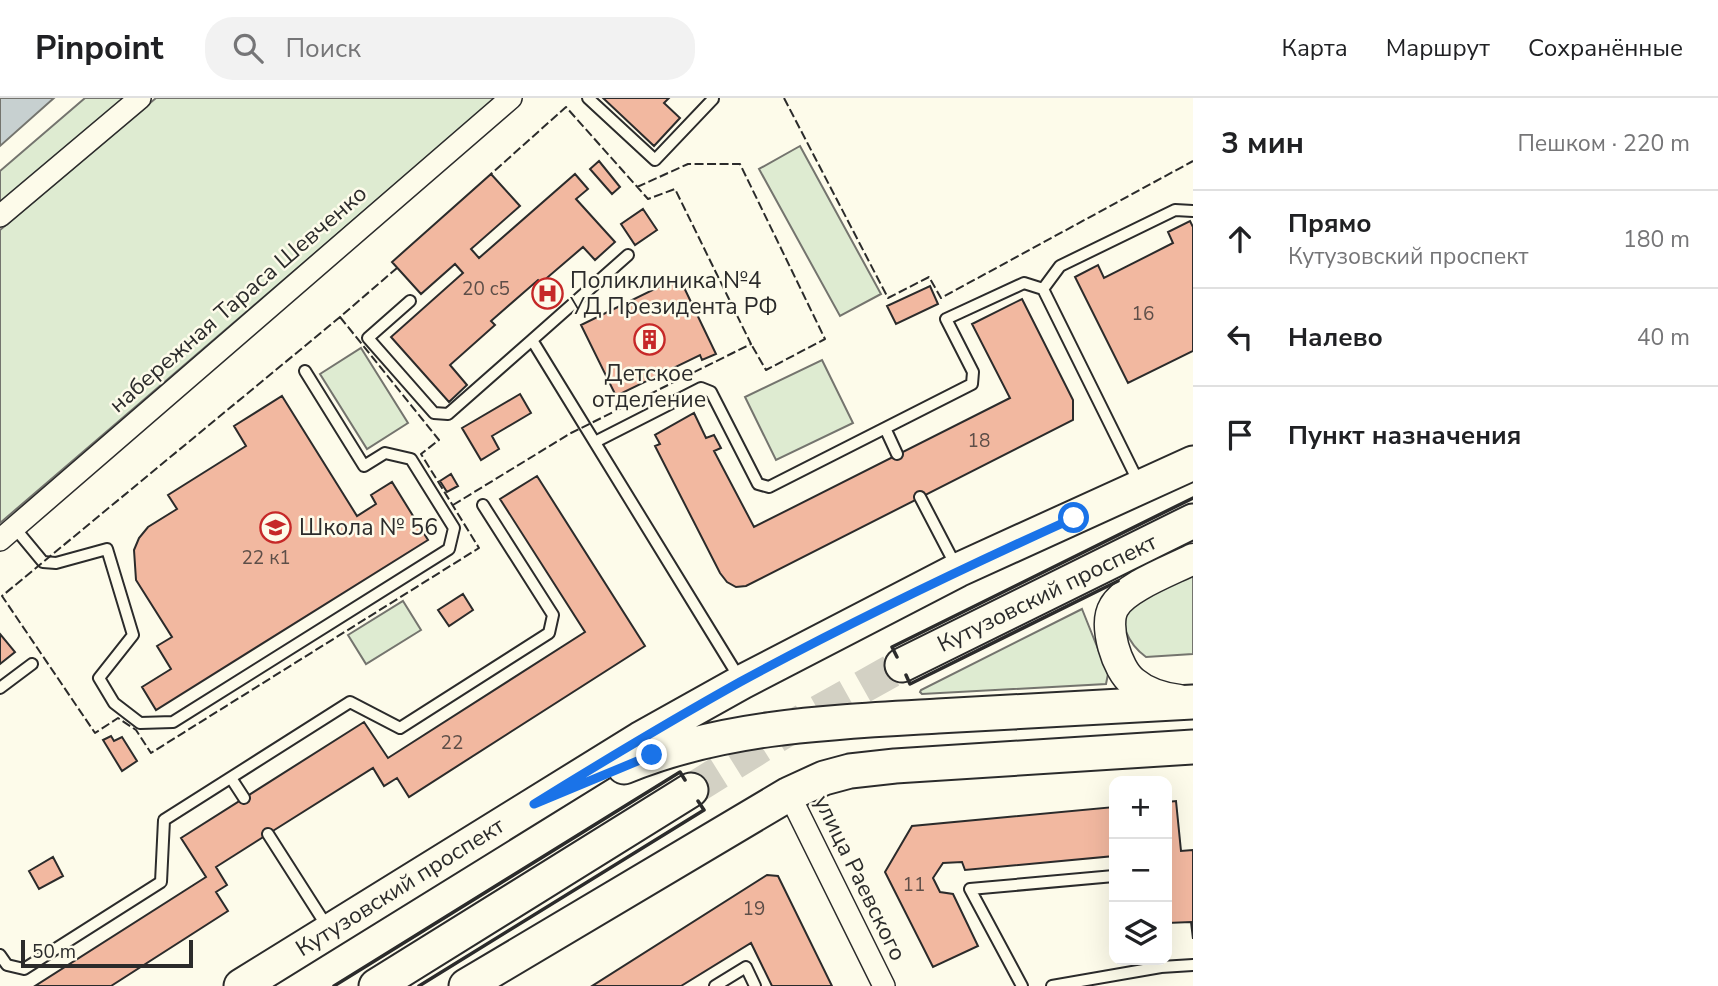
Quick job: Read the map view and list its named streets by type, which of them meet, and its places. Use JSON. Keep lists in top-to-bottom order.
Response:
{
  "streets": {
    "main road": ["Кутузовский проспект"],
    "street": ["набережная Тараса Шевченко", "улица Раевского"]
  },
  "places": {
    "hospital": ["Поликлиника №4 УД Президента РФ"],
    "building": ["Детское отделение"],
    "school or university": ["Школа № 56"]
  },
  "house_numbers": [
    "20 c5",
    "16",
    "18",
    "22 к1",
    "22",
    "11",
    "19"
  ],
  "scale_bar": "50 m",
  "page": {
    "header": "Pinpoint",
    "search": "Поиск",
    "nav": ["Карта", "Маршрут", "Сохранённые"],
    "heading": ["3 мин", "Пешком · 220 m"],
    "list": [
      ["Прямо", "Кутузовский проспект", "180 m"],
      ["Налево", "40 m"],
      "Пункт назначения"
    ],
    "map_buttons": ["+", "−"],
    "scale": "50 m"
  }
}
